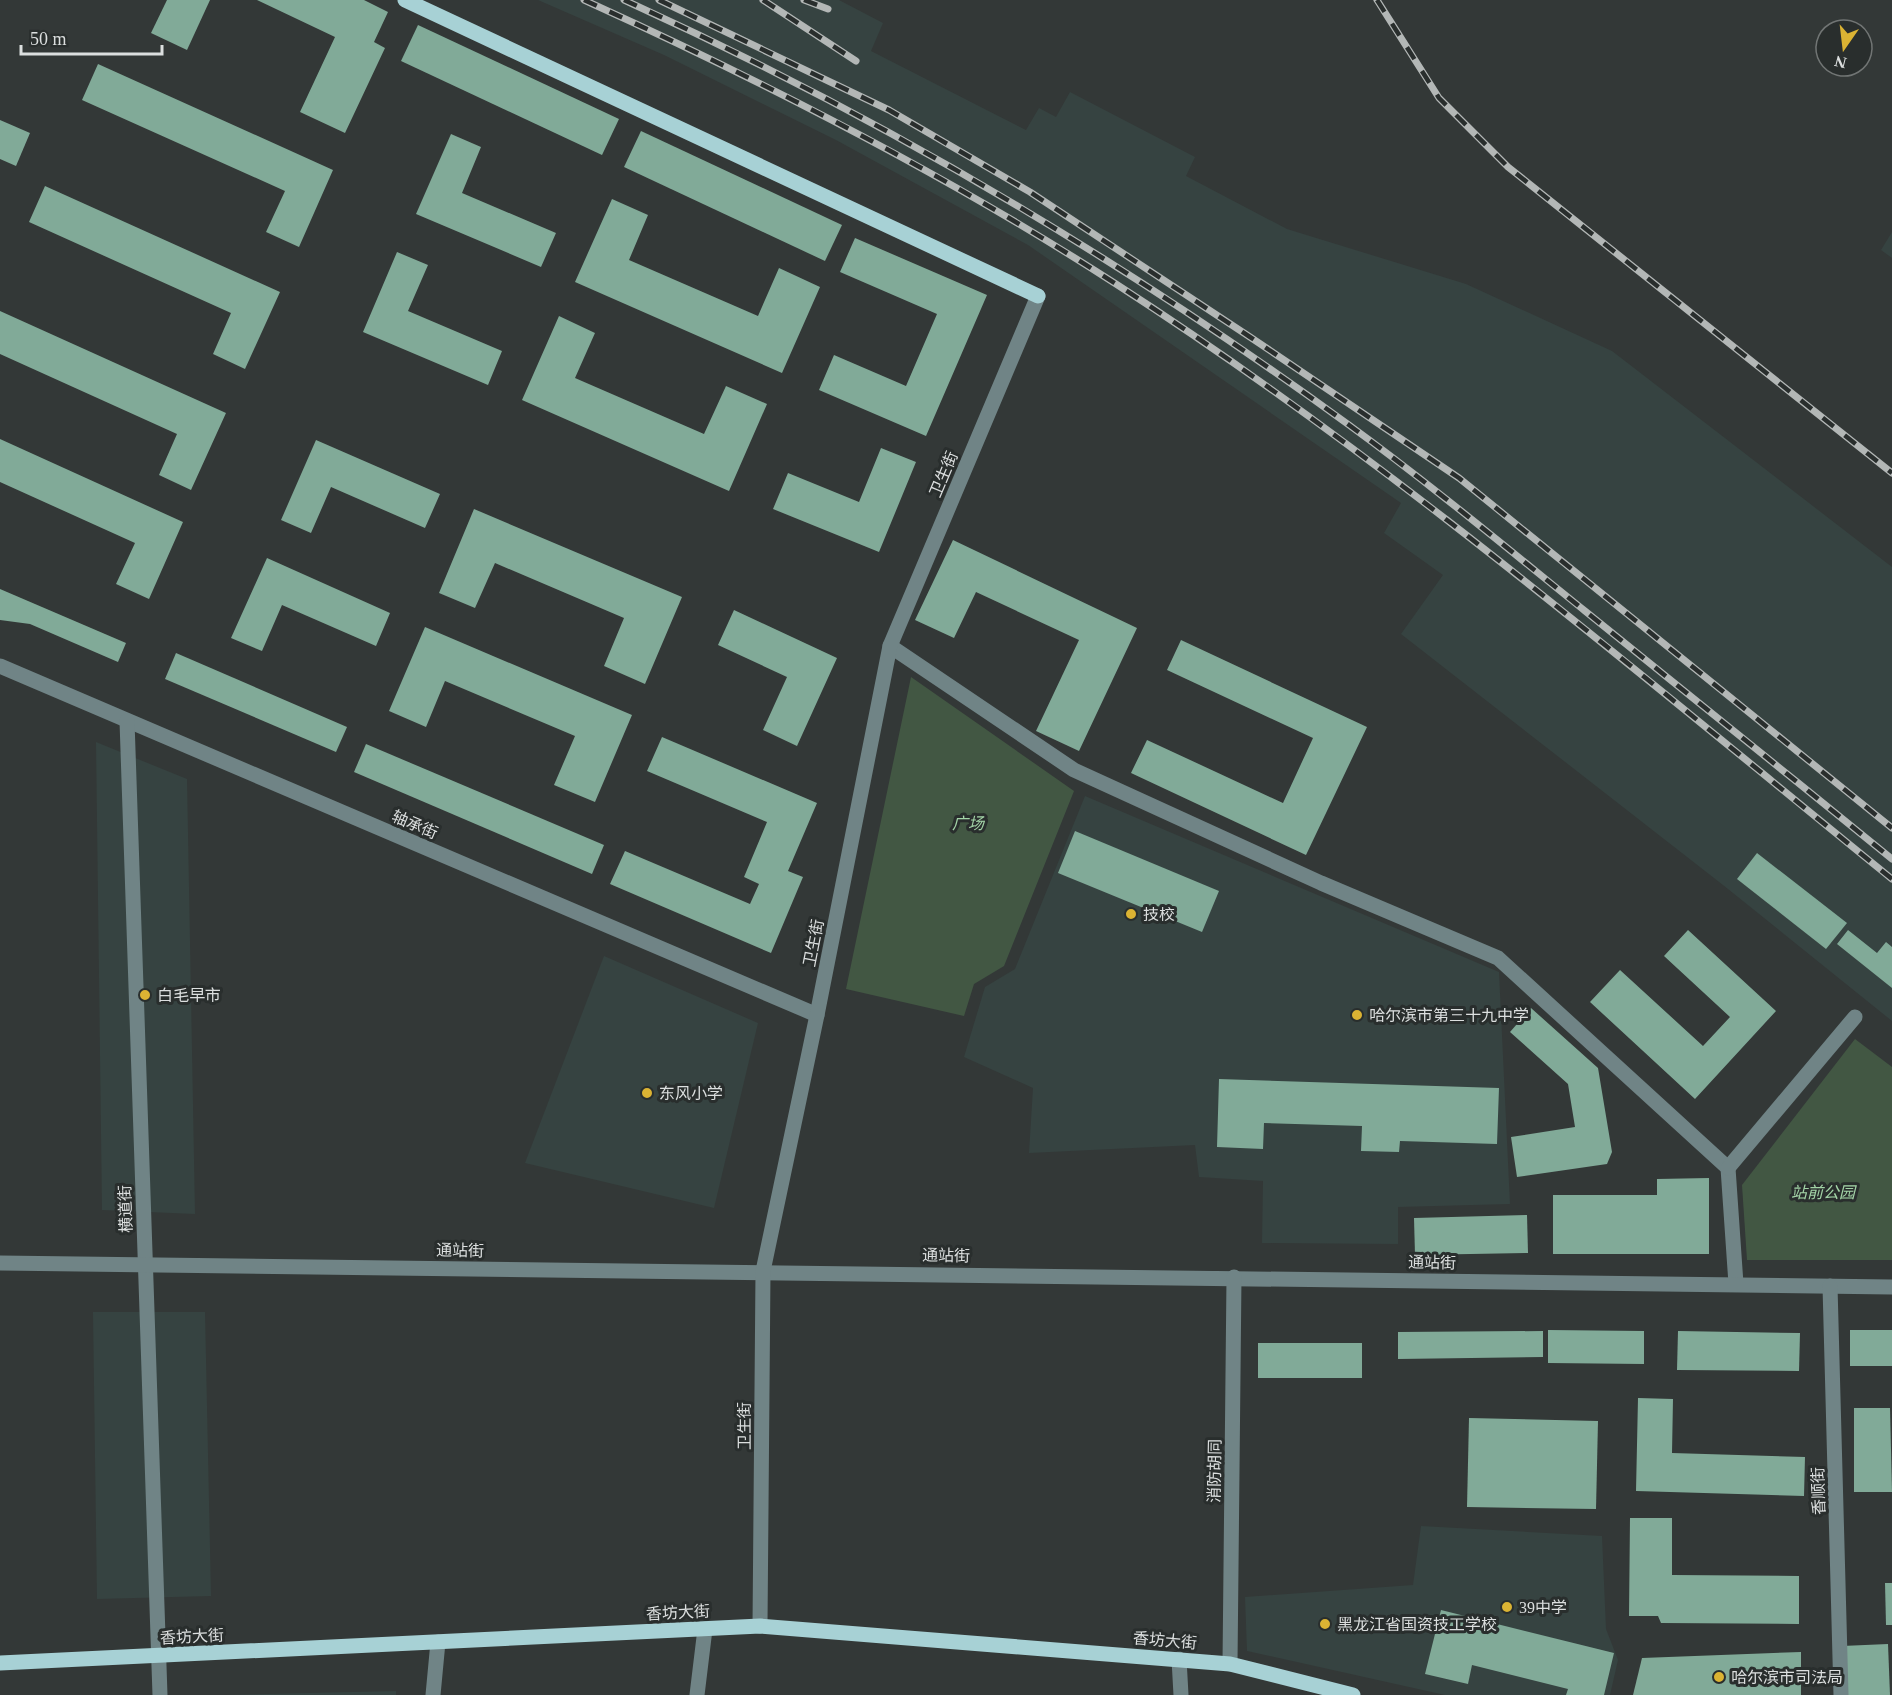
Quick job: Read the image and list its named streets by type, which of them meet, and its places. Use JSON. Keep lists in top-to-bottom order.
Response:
{
  "streets": {
    "main road": ["香坊大街"],
    "street": [
      "卫生街",
      "轴承街",
      "横道街",
      "通站街",
      "消防胡同",
      "香顺街"
    ]
  },
  "crossings": [
    ["卫生街", "轴承街"],
    ["卫生街", "通站街"],
    ["卫生街", "香坊大街"],
    ["轴承街", "横道街"],
    ["横道街", "通站街"],
    ["横道街", "香坊大街"],
    ["通站街", "消防胡同"],
    ["通站街", "香顺街"],
    ["消防胡同", "香坊大街"]
  ],
  "parks": ["广场", "站前公园"],
  "places": [
    "技校",
    "白毛早市",
    "哈尔滨市第三十九中学",
    "东风小学",
    "39中学",
    "黑龙江省国资技工学校",
    "哈尔滨市司法局"
  ],
  "scale_bar": "50 m",
  "north": "bottom"
}
